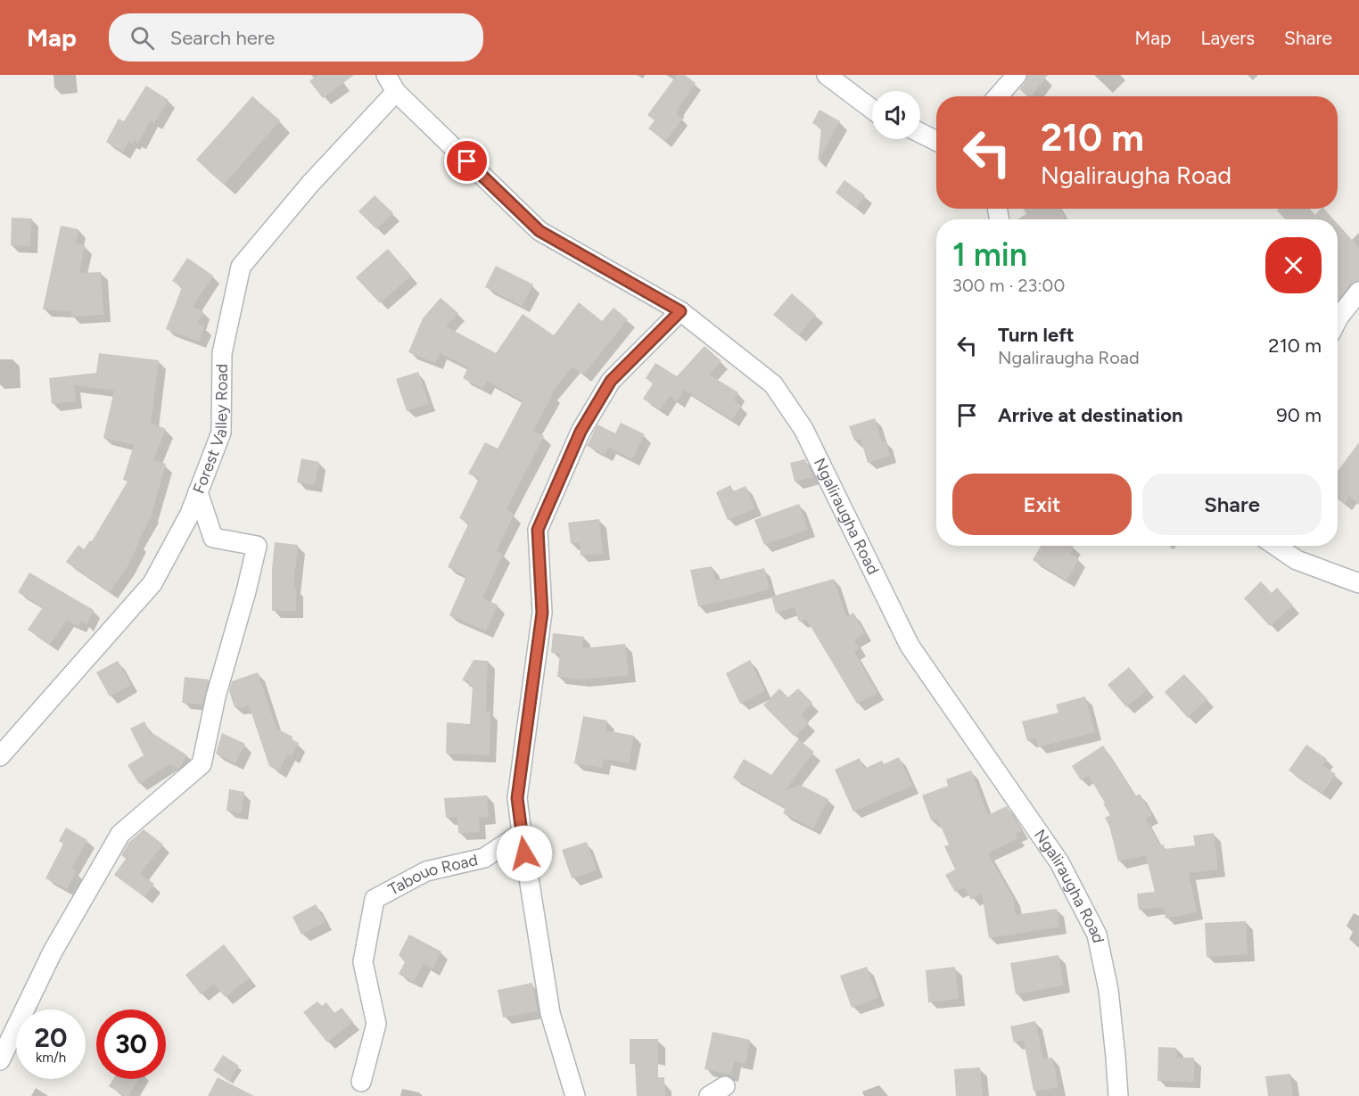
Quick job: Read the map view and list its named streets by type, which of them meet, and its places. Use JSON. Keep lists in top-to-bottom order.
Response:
{
  "streets": {
    "street": ["Forest Valley Road", "Ngaliraugha Road", "Tabouo Road"]
  },
  "crossings": [
    ["Forest Valley Road", "Ngaliraugha Road"]
  ],
  "page": {
    "header": "Map",
    "search": "Search here",
    "nav": ["Map", "Layers", "Share"],
    "turn": ["210 m", "Ngaliraugha Road"],
    "heading": ["1 min", "300 m · 23:00"],
    "list": [
      {
        "name": "Turn left",
        "note": "Ngaliraugha Road",
        "value": "210 m"
      },
      {
        "name": "Arrive at destination",
        "value": "90 m"
      }
    ],
    "buttons": ["Exit", "Share"],
    "speed": "20 km/h",
    "limit": "30"
  }
}
